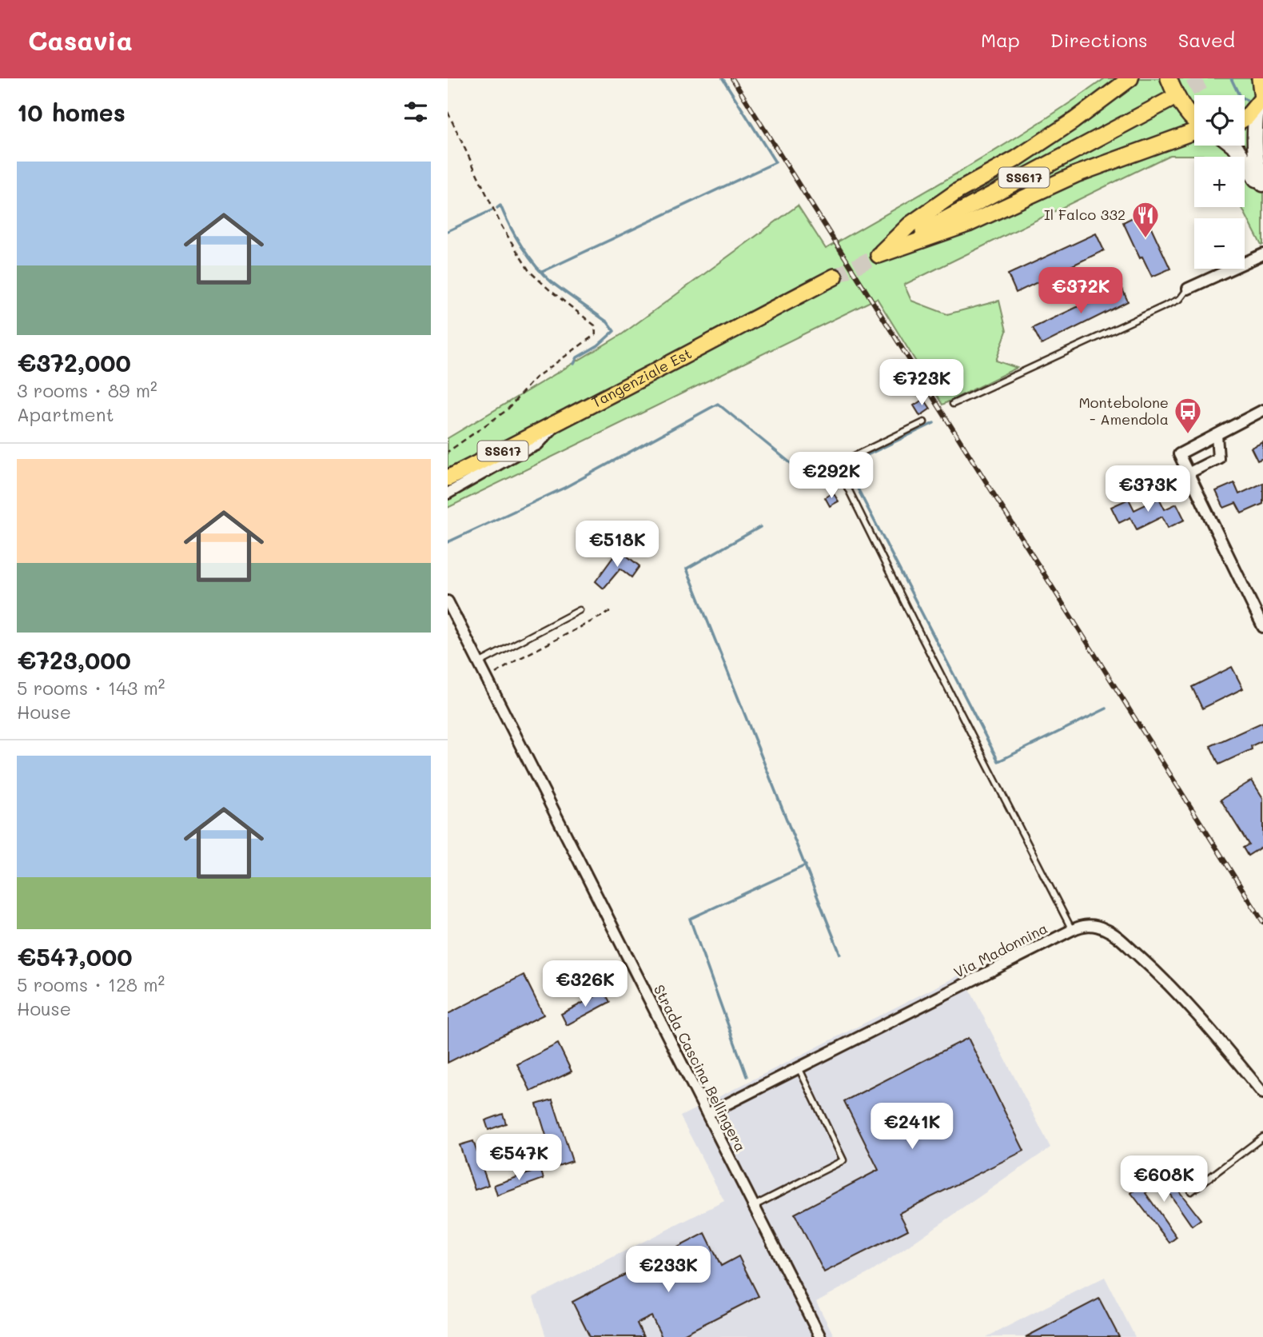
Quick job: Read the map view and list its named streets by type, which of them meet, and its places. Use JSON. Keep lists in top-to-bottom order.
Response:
{
  "streets": {
    "main road": ["SS617", "Tangenziale Est"],
    "street": ["Via Madonnina", "Strada Cascina Bellingera"]
  },
  "crossings": [
    ["Via Madonnina", "Strada Cascina Bellingera"]
  ],
  "places": {
    "restaurant": ["Il Falco 332"],
    "bus stop": ["Montebolone - Amendola"]
  },
  "page": {
    "header": "Casavia",
    "nav": ["Map", "Directions", "Saved"],
    "heading": "10 homes",
    "map_buttons": ["+", "−"],
    "list": [
      {
        "name": "€372,000",
        "note": "3 rooms · 89 m² · Apartment"
      },
      {
        "name": "€723,000",
        "note": "5 rooms · 143 m² · House"
      },
      {
        "name": "€547,000",
        "note": "5 rooms · 128 m² · House"
      }
    ],
    "price": [
      "€372K",
      "€723K",
      "€292K",
      "€373K",
      "€518K",
      "€326K",
      "€241K",
      "€547K",
      "€608K",
      "€233K"
    ]
  }
}
